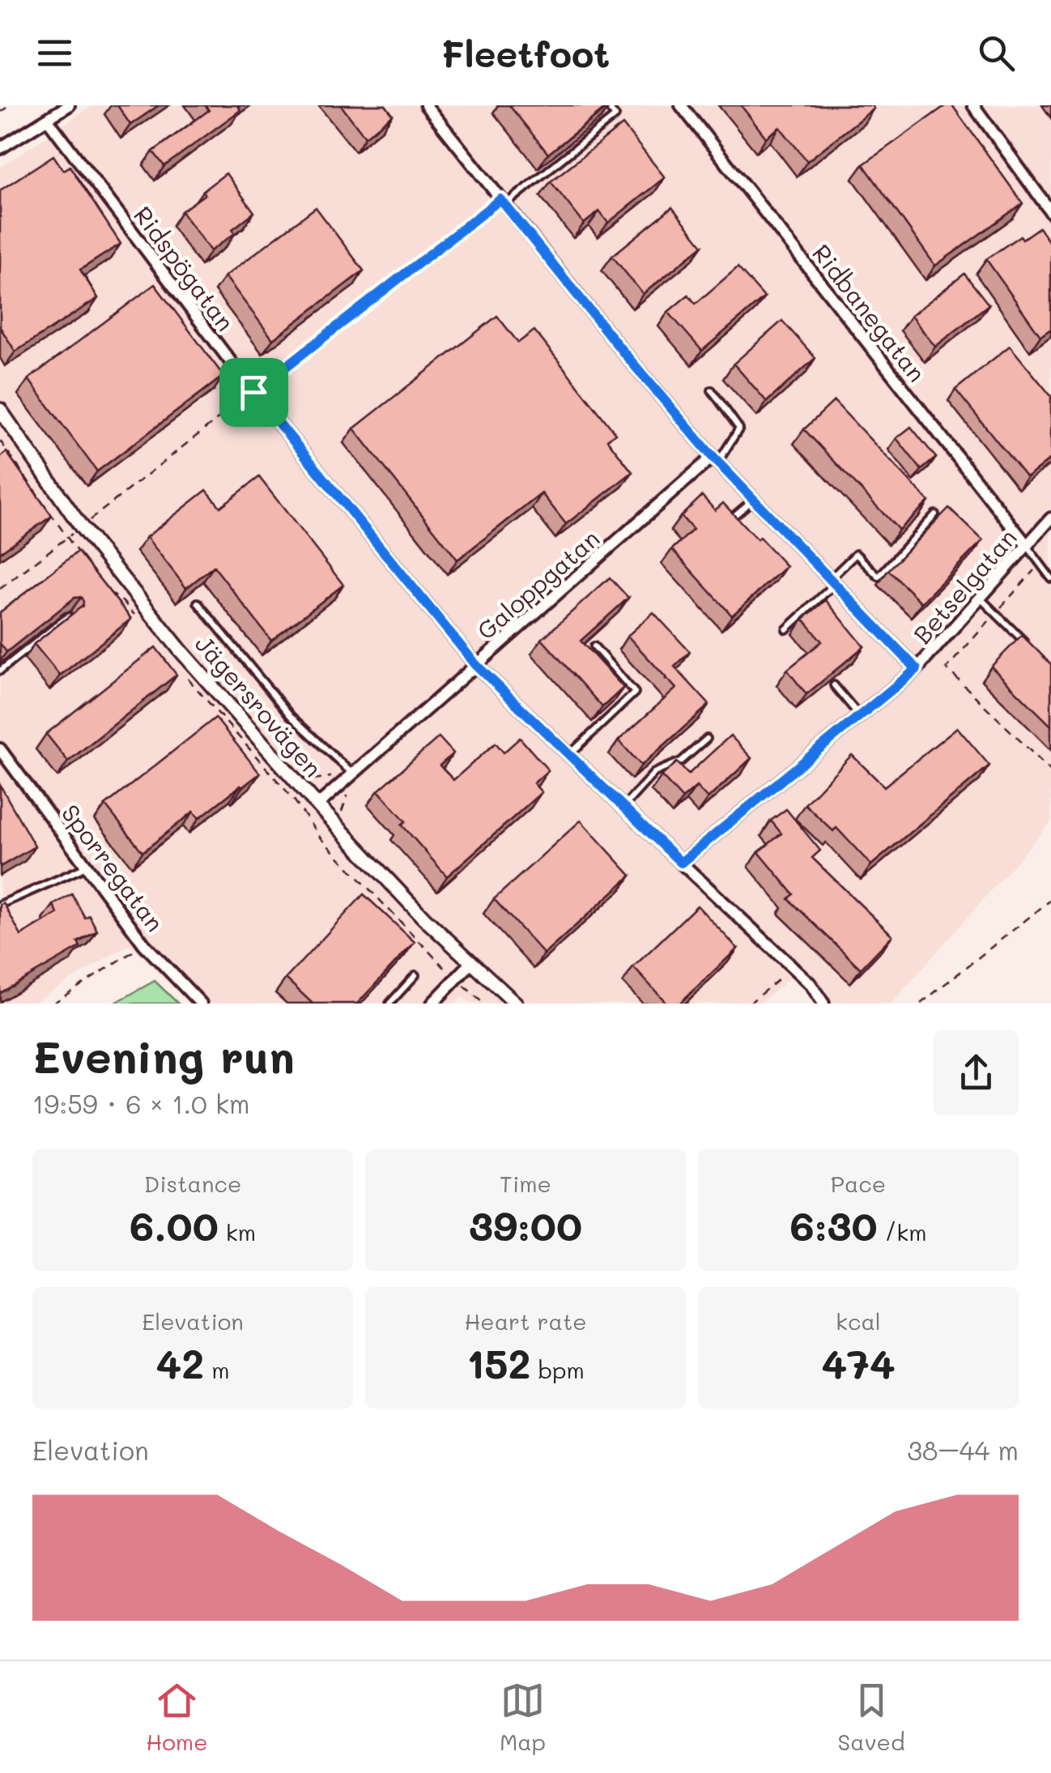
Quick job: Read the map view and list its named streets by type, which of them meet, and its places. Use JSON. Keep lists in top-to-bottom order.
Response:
{
  "streets": {
    "street": [
      "Ridspögatan",
      "Ridbanegatan",
      "Galoppgatan",
      "Betselgatan",
      "Jägersrovägen",
      "Sporregatan"
    ]
  },
  "crossings": [
    ["Ridspögatan", "Galoppgatan"],
    ["Ridspögatan", "Betselgatan"],
    ["Ridbanegatan", "Betselgatan"],
    ["Galoppgatan", "Jägersrovägen"]
  ],
  "page": {
    "header": "Fleetfoot",
    "heading": ["Evening run", "19:59 · 6 × 1.0 km"],
    "stats": [
      ["Distance", "6.00 km"],
      ["Time", "39:00"],
      ["Pace", "6:30 /km"],
      ["Elevation", "42 m"],
      ["Heart rate", "152 bpm"],
      ["kcal", "474"]
    ],
    "chart": ["Elevation", "38–44 m"],
    "tabs": ["Home", "Map", "Saved"]
  }
}
